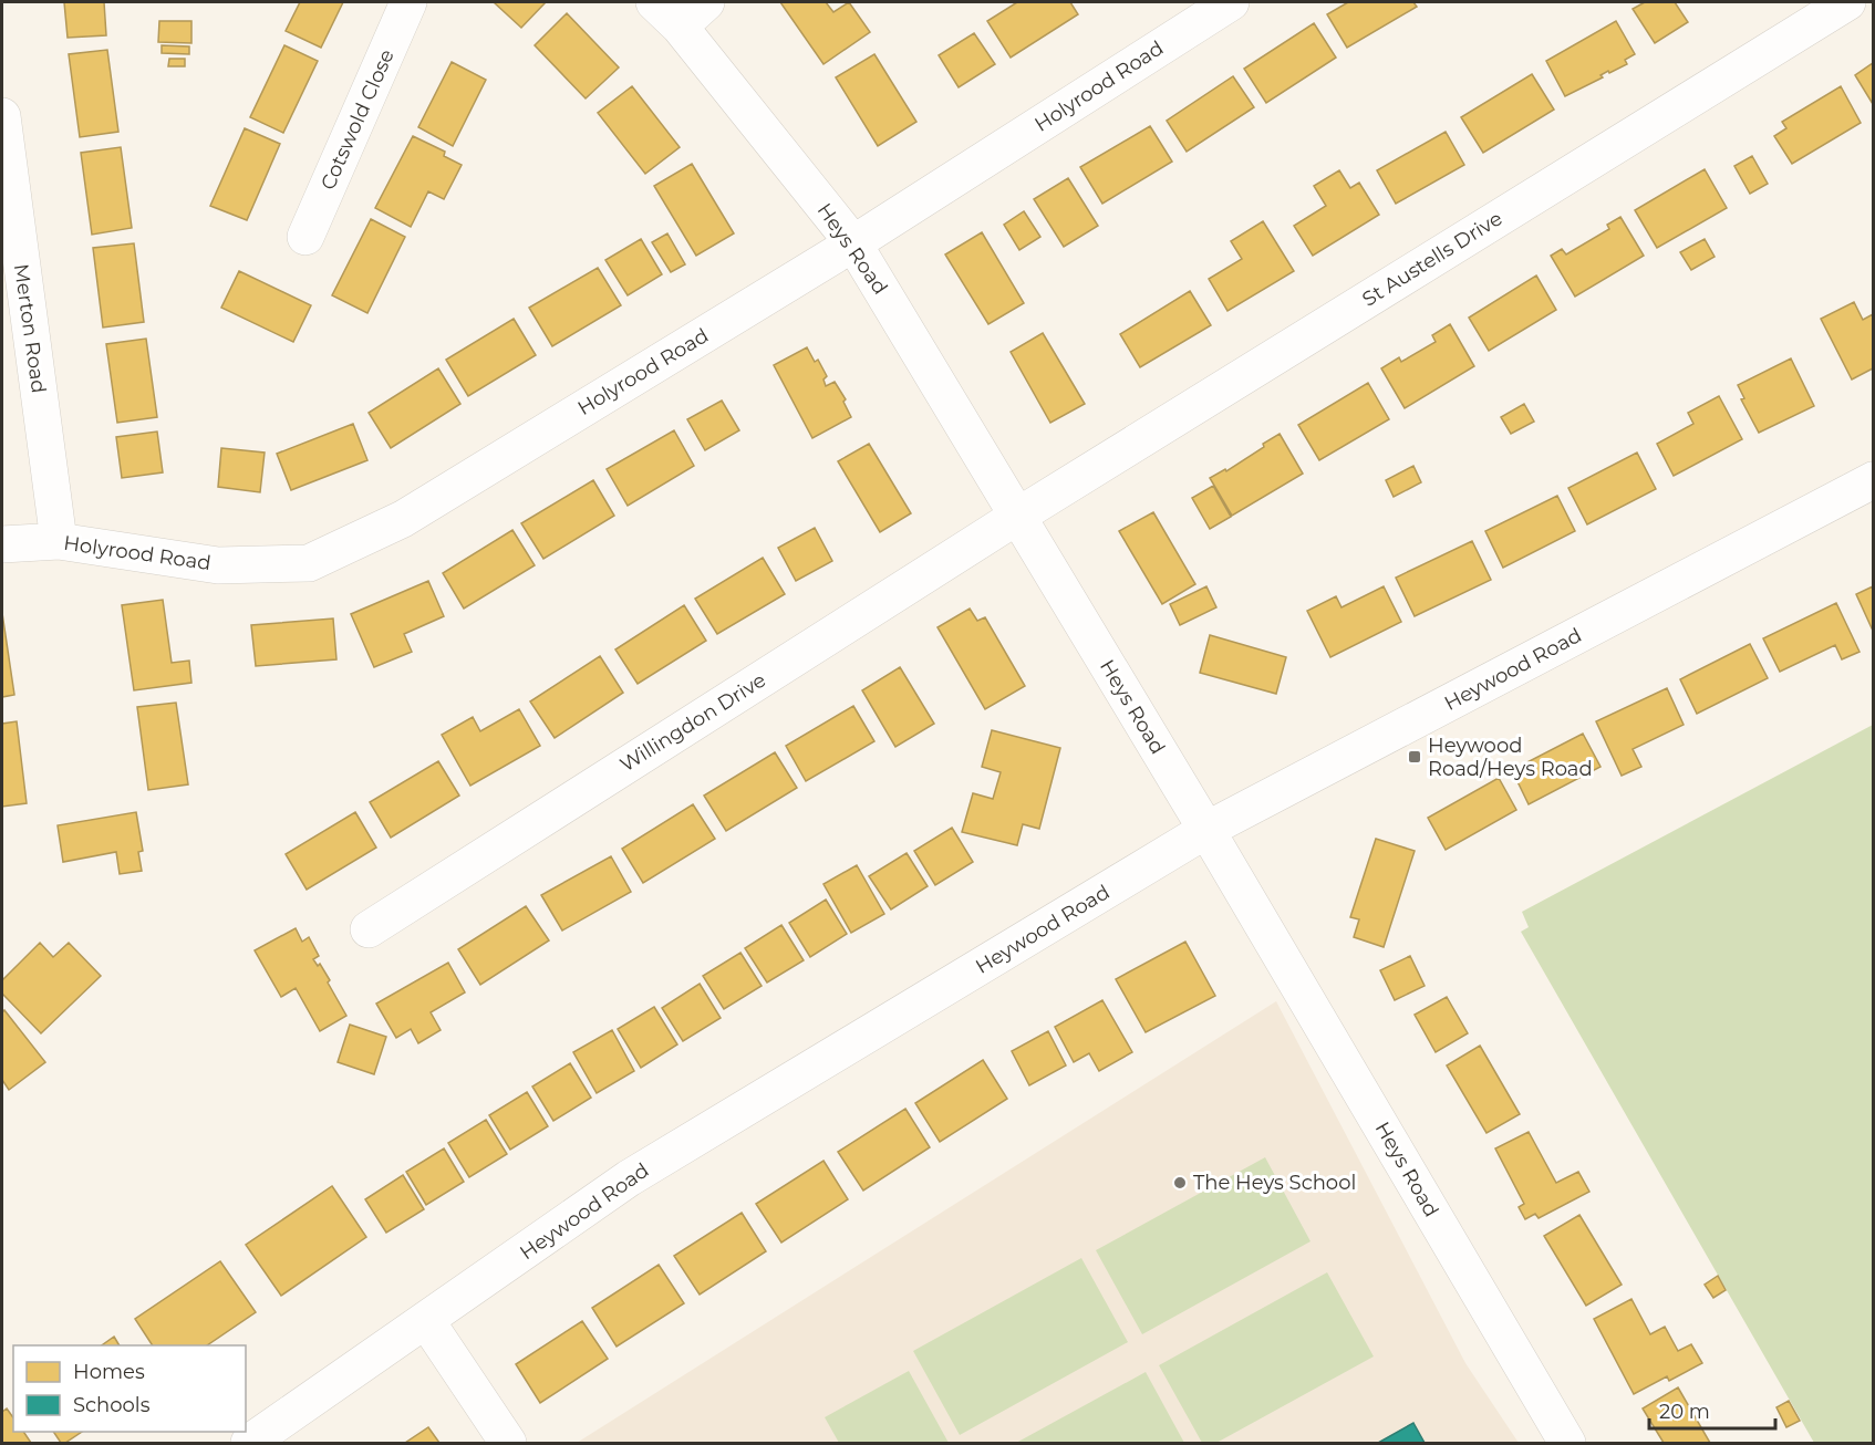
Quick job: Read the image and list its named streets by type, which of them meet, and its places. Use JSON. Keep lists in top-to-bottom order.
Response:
{
  "streets": {
    "street": [
      "Holyrood Road",
      "Cotswold Close",
      "Heys Road",
      "St Austells Drive",
      "Merton Road",
      "Heywood Road",
      "Willingdon Drive"
    ]
  },
  "crossings": [
    ["Holyrood Road", "Heys Road"],
    ["Holyrood Road", "Merton Road"],
    ["Heys Road", "St Austells Drive"],
    ["Heys Road", "Heywood Road"],
    ["Heys Road", "Willingdon Drive"],
    ["St Austells Drive", "Willingdon Drive"]
  ],
  "places": {
    "transit": ["Heywood Road/Heys Road"],
    "other": ["The Heys School"]
  },
  "legend": ["Homes", "Schools"],
  "scale_bar": "20 m"
}
